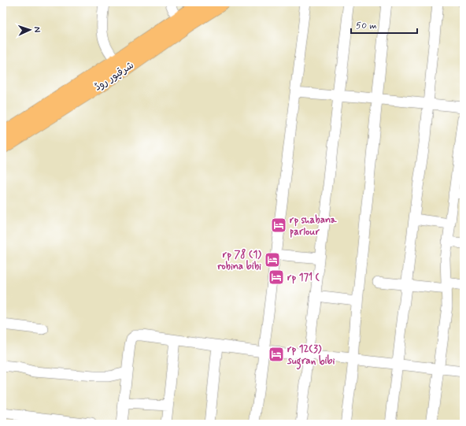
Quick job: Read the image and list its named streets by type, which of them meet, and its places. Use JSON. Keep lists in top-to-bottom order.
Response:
{
  "streets": {
    "main road": ["شرقپور روڈ"]
  },
  "places": {
    "hotel": [
      "rp shabana parlour",
      "rp 78 (1) robina bibi",
      "rp 171 (",
      "rp 12(3) sugran bibi"
    ]
  },
  "scale_bar": "50 m",
  "north": "right"
}
